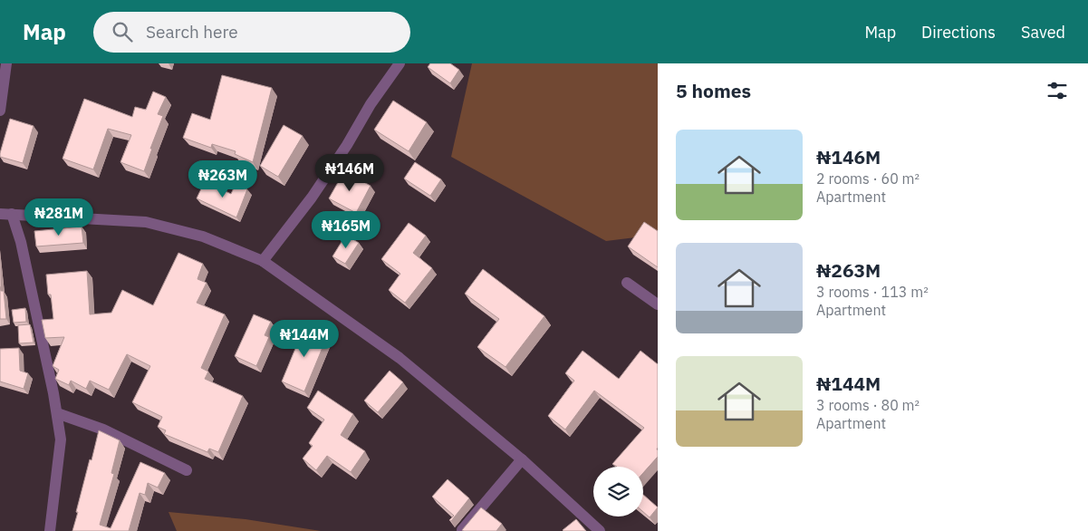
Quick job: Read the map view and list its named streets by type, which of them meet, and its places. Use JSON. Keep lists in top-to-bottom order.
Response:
{
  "page": {
    "header": "Map",
    "search": "Search here",
    "nav": ["Map", "Directions", "Saved"],
    "heading": "5 homes",
    "list": [
      {
        "name": "₦146M",
        "note": "2 rooms · 60 m² · Apartment"
      },
      {
        "name": "₦263M",
        "note": "3 rooms · 113 m² · Apartment"
      },
      {
        "name": "₦144M",
        "note": "3 rooms · 80 m² · Apartment"
      }
    ],
    "price": [
      "₦146M",
      "₦263M",
      "₦281M",
      "₦165M",
      "₦144M"
    ]
  }
}
